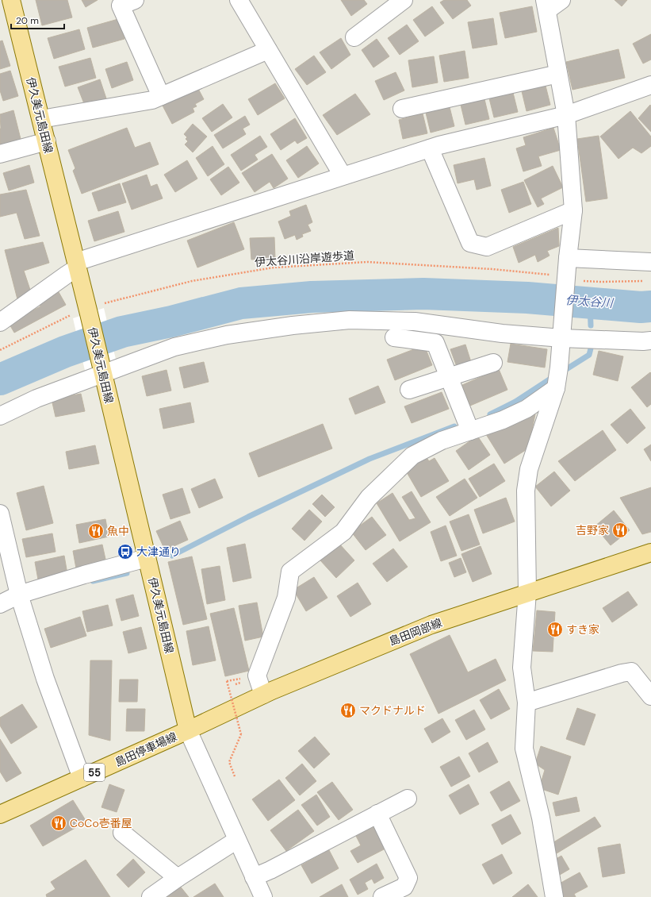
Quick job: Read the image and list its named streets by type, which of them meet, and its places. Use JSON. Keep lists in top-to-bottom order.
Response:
{
  "streets": {
    "main road": [
      "伊久美元島田線",
      "島田岡部線",
      "島田停車場線",
      "55"
    ],
    "path": ["伊太谷川沿岸遊歩道"]
  },
  "crossings": [
    ["伊久美元島田線", "伊太谷川沿岸遊歩道"],
    ["伊久美元島田線", "島田岡部線"],
    ["伊久美元島田線", "島田停車場線"],
    ["島田岡部線", "島田停車場線"]
  ],
  "water": ["伊太谷川"],
  "places": {
    "restaurant": [
      "吉野家",
      "魚中",
      "すき家",
      "マクドナルド",
      "CoCo壱番屋"
    ],
    "bus stop": ["大津通り"]
  },
  "scale_bar": "20 m"
}
